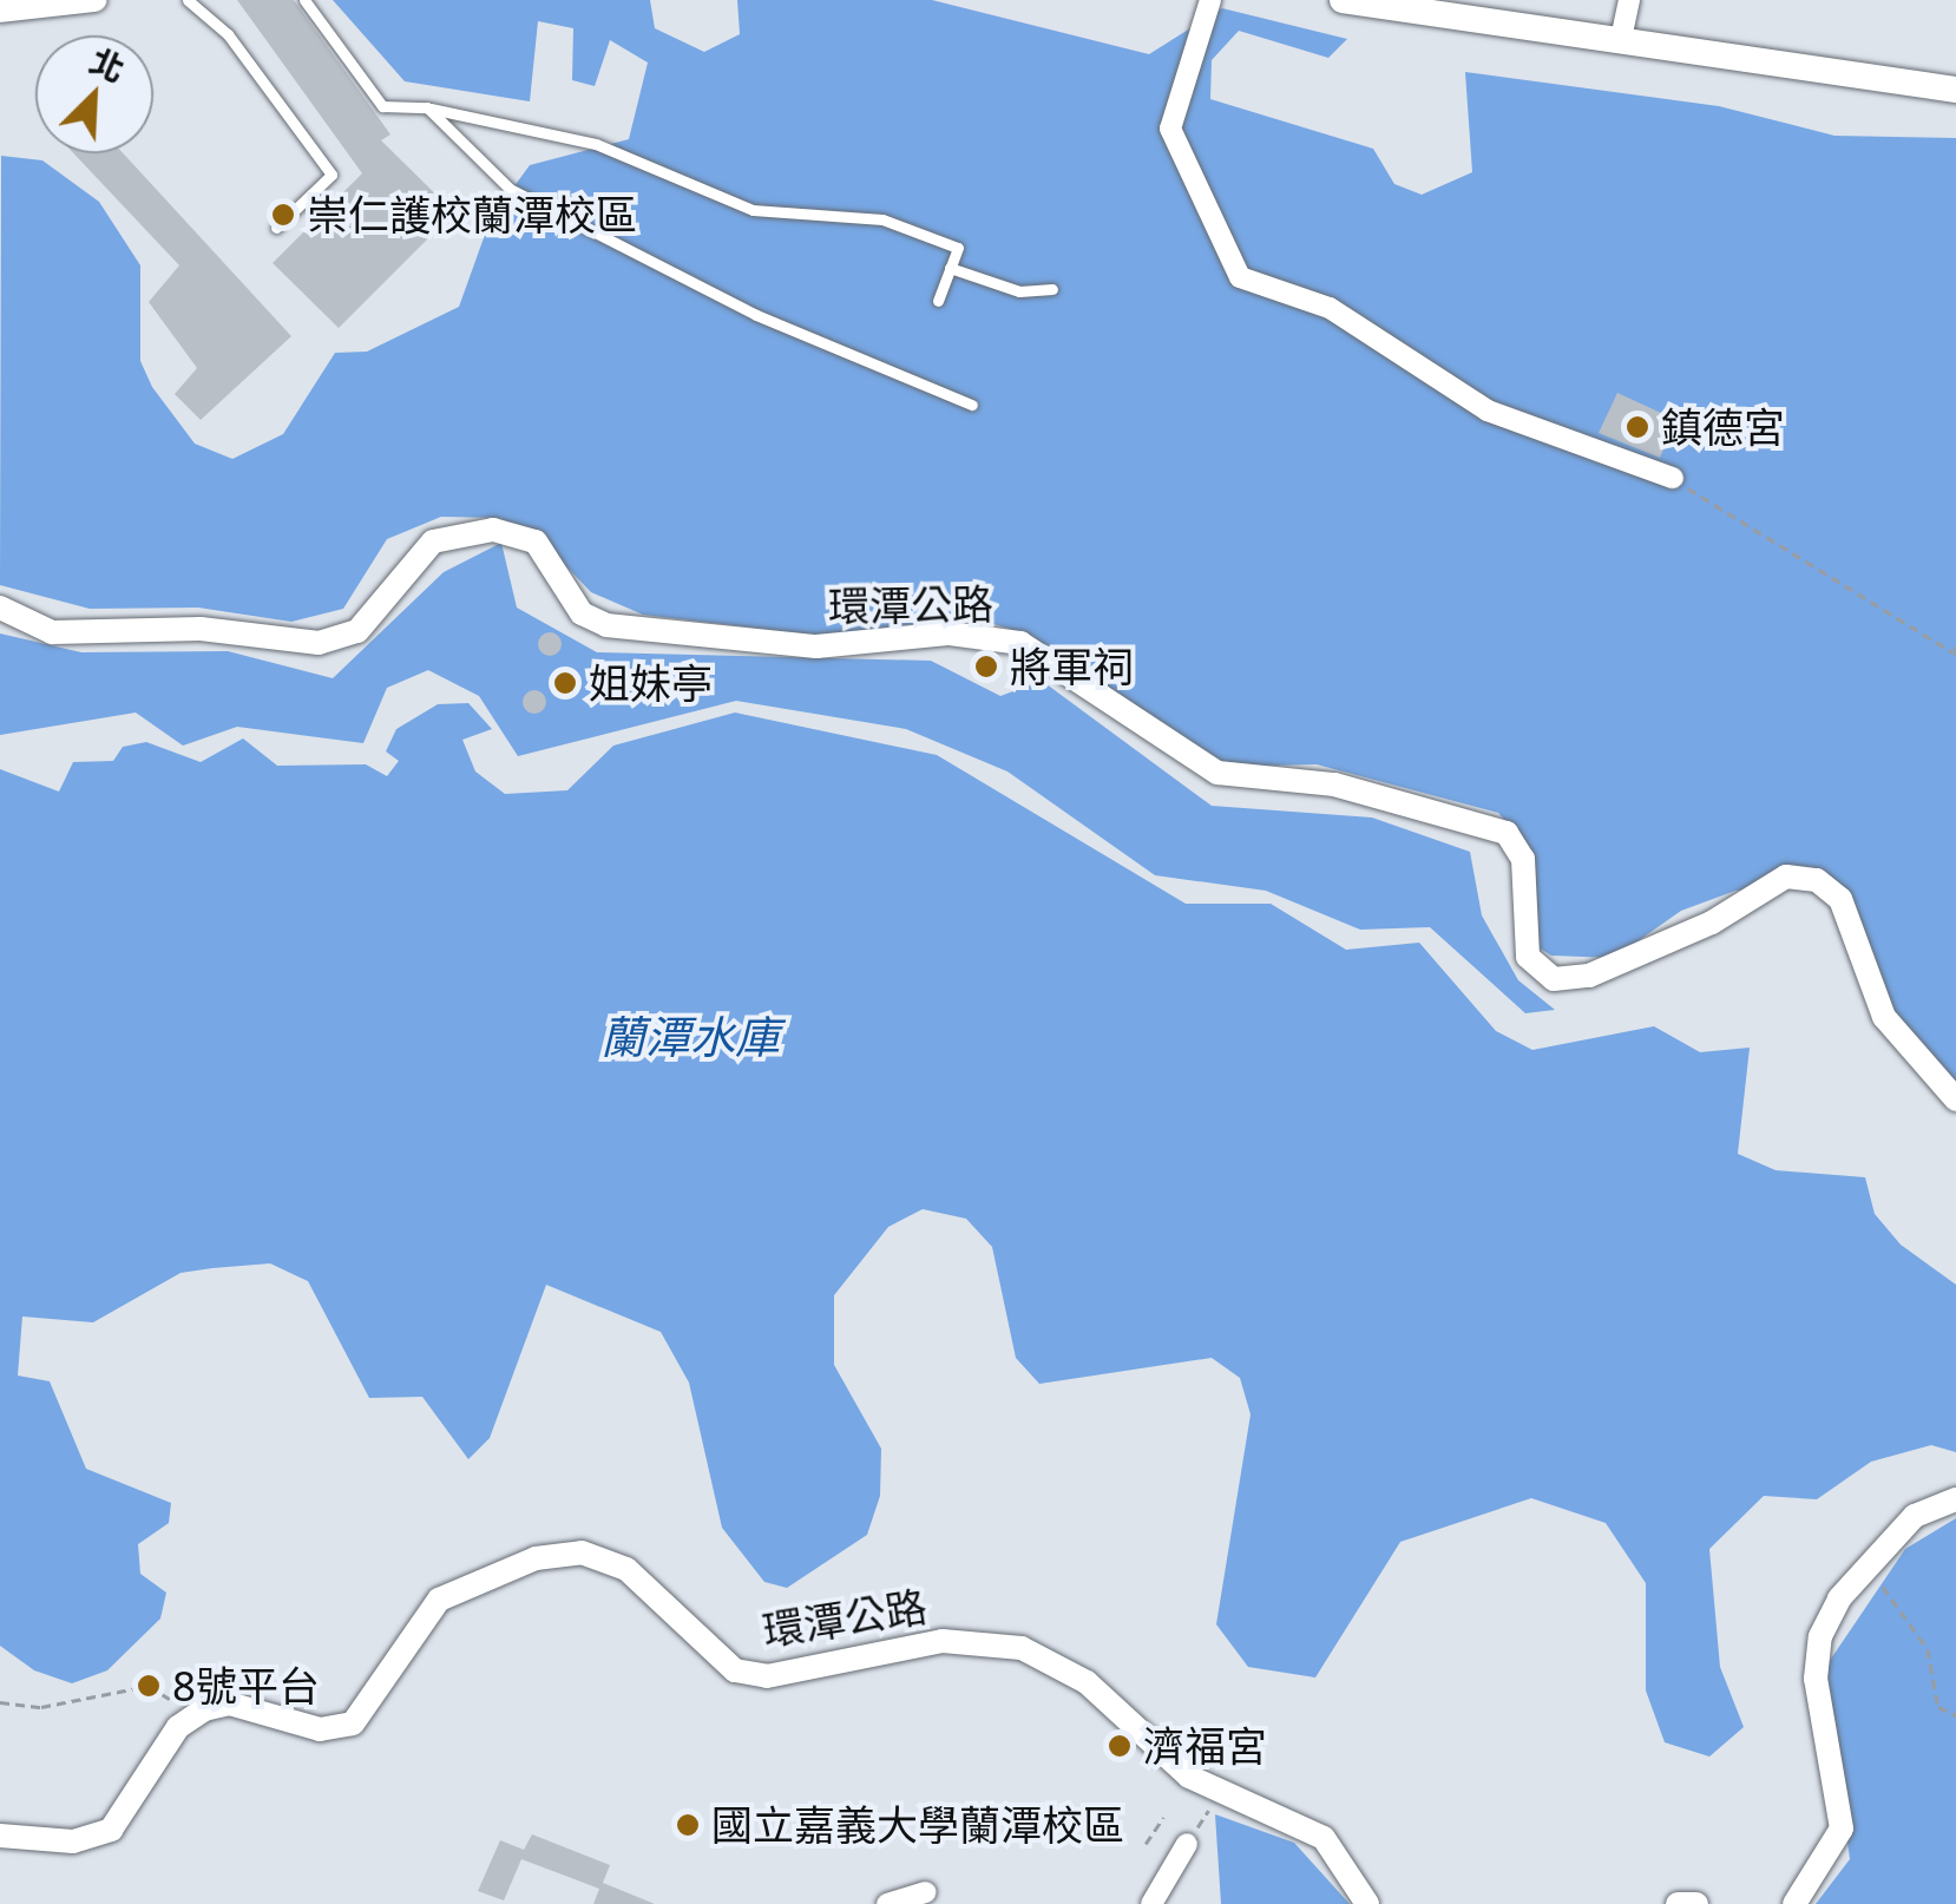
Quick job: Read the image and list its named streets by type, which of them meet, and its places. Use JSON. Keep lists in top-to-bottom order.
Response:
{
  "streets": {
    "street": ["環潭公路"]
  },
  "water": ["蘭潭水庫"],
  "places": [
    "崇仁護校蘭潭校區",
    "鎮德宮",
    "將軍祠",
    "姐妹亭",
    "8號平台",
    "濟福宮",
    "國立嘉義大學蘭潭校區"
  ],
  "north": "top right"
}
